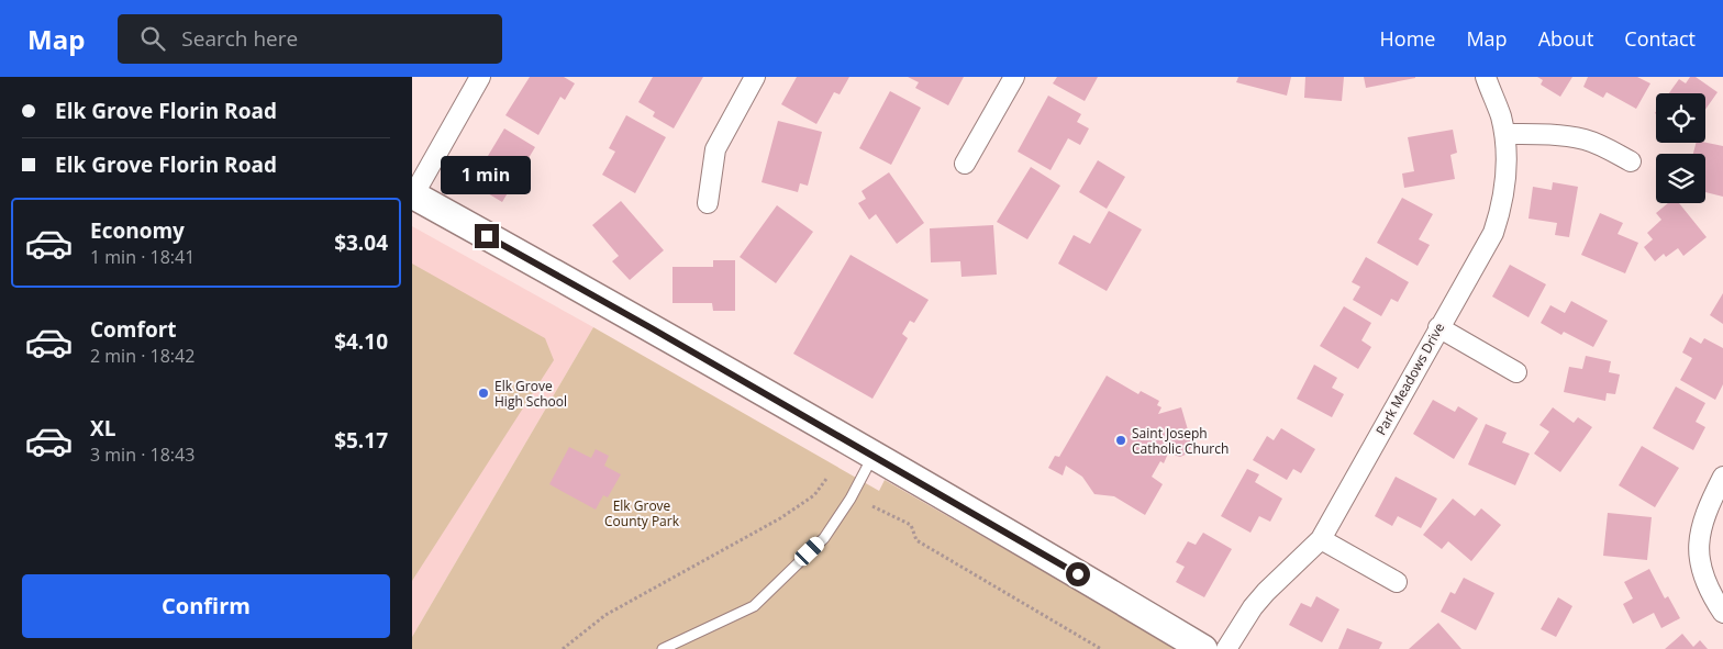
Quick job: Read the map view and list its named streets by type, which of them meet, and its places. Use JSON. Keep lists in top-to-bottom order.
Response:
{
  "streets": {
    "street": ["Park Meadows Drive"]
  },
  "parks": ["Elk Grove County Park"],
  "places": ["Elk Grove High School", "Saint Joseph Catholic Church"],
  "page": {
    "header": "Map",
    "search": "Search here",
    "nav": [
      "Home",
      "Map",
      "About",
      "Contact"
    ],
    "banner": ["Elk Grove Florin Road", "Elk Grove Florin Road"],
    "bubble": "1 min",
    "list": [
      {
        "name": "Economy",
        "note": "1 min · 18:41",
        "value": "$3.04"
      },
      {
        "name": "Comfort",
        "note": "2 min · 18:42",
        "value": "$4.10"
      },
      {
        "name": "XL",
        "note": "3 min · 18:43",
        "value": "$5.17"
      }
    ],
    "buttons": "Confirm"
  }
}
